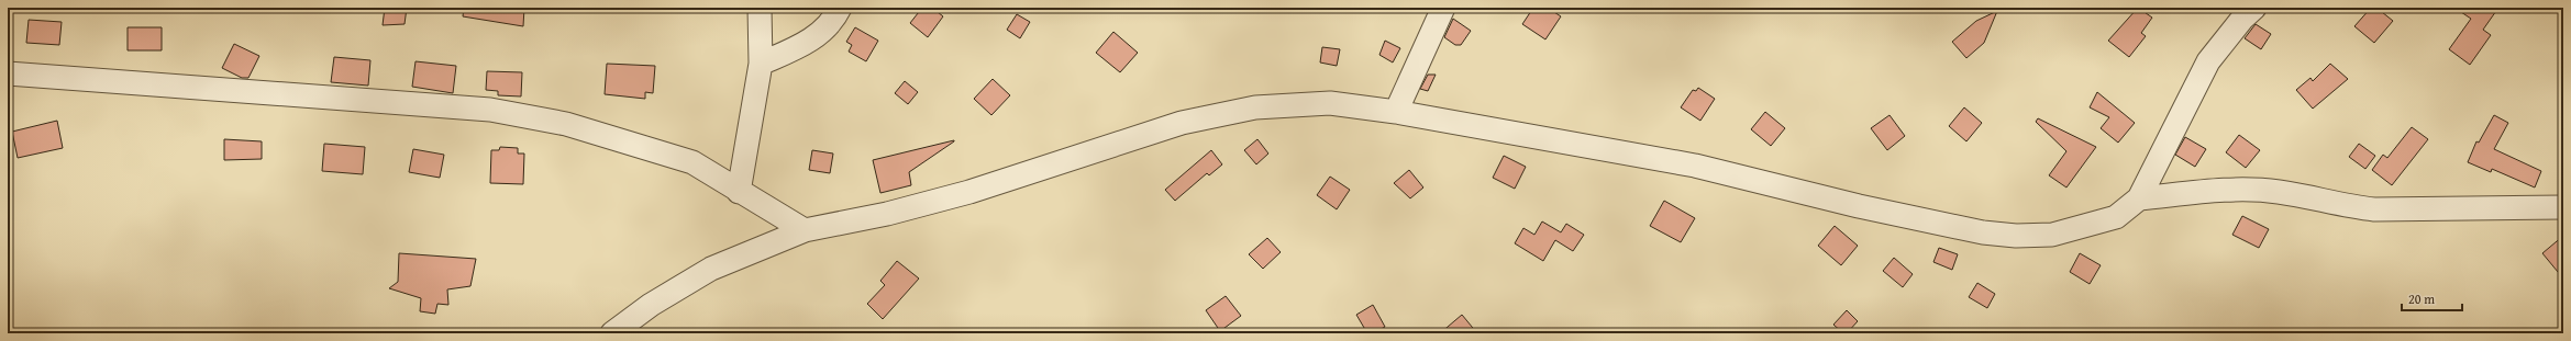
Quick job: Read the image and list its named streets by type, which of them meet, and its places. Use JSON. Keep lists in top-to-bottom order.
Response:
{
  "scale_bar": "20 m"
}
